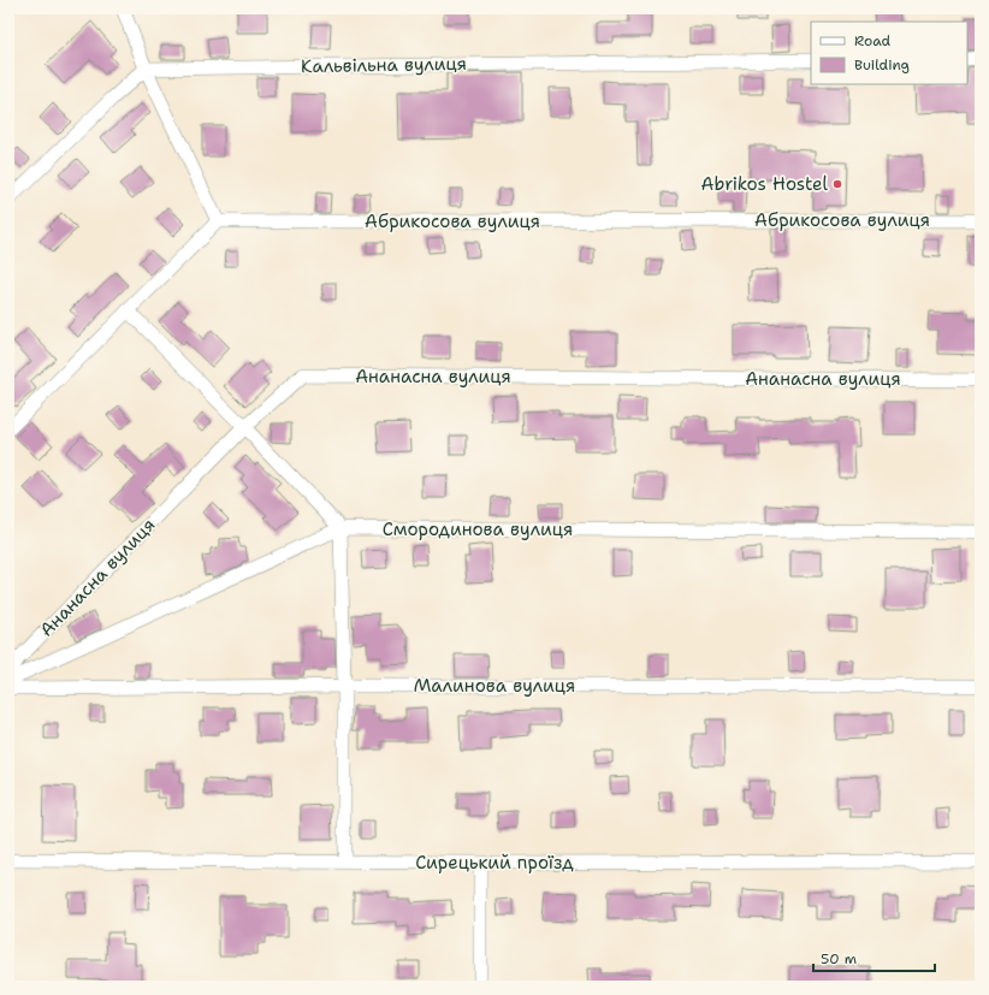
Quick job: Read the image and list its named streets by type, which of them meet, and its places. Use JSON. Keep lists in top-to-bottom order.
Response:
{
  "streets": {
    "street": [
      "Кальвільна вулиця",
      "Абрикосова вулиця",
      "Ананасна вулиця",
      "Смородинова вулиця",
      "Малинова вулиця",
      "Сирецький проїзд"
    ]
  },
  "places": ["Abrikos Hostel"],
  "legend": ["Road", "Building"],
  "scale_bar": "50 m"
}
